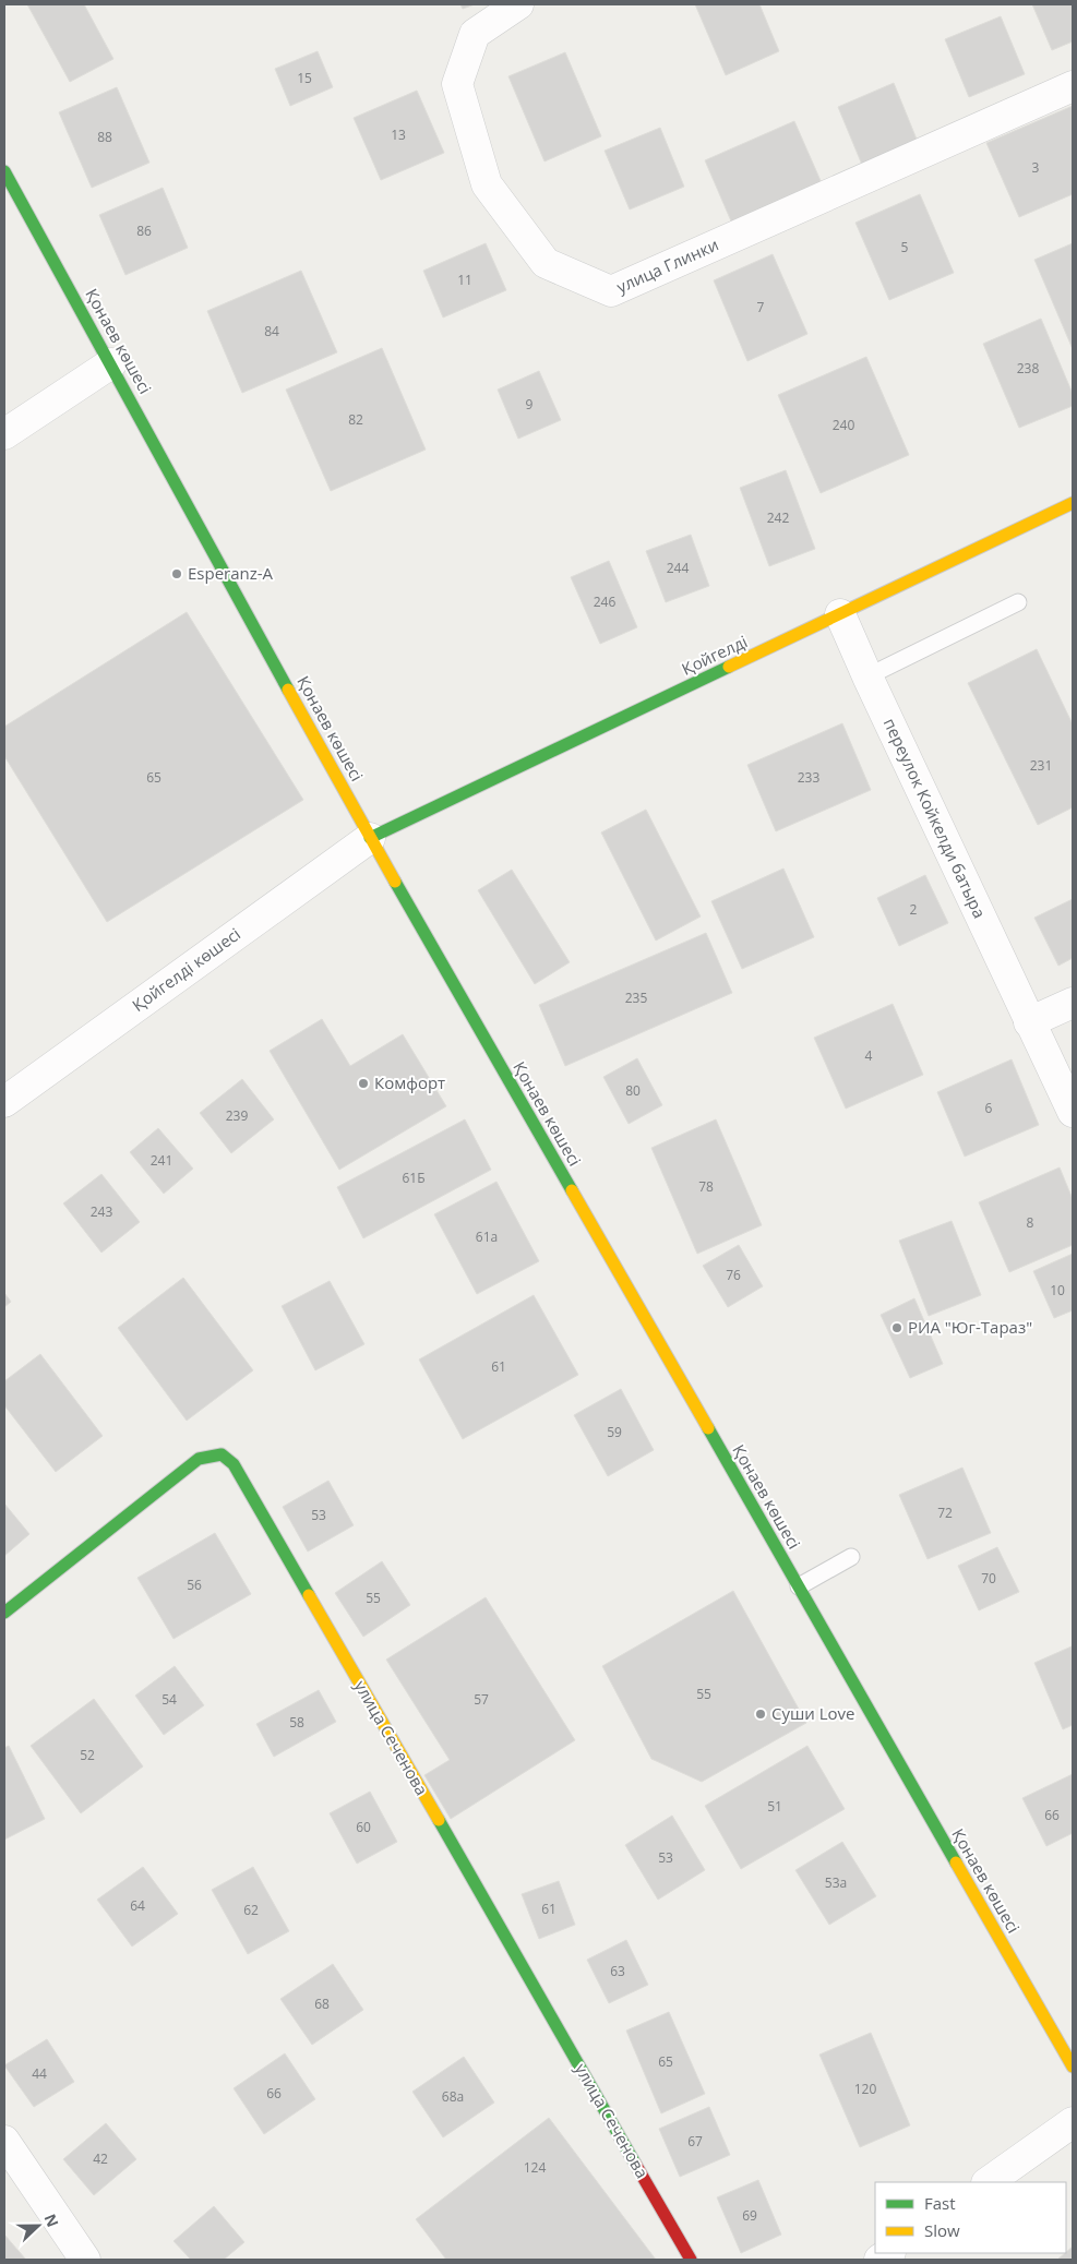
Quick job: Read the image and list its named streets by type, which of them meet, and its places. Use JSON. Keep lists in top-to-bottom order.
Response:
{
  "streets": {
    "main road": ["Қонаев көшесі", "Қойгелді", "улица Сеченова"],
    "street": ["улица Глинки", "переулок Койкелди батыра", "Қойгелді көшесі"]
  },
  "crossings": [
    ["Қонаев көшесі", "Қойгелді"],
    ["Қонаев көшесі", "Қойгелді көшесі"],
    ["Қойгелді", "переулок Койкелди батыра"],
    ["Қойгелді", "Қойгелді көшесі"]
  ],
  "places": [
    "Esperanz-A",
    "Комфорт",
    "РИА \"Юг-Тараз\"",
    "Суши Love"
  ],
  "house_numbers": [
    "15",
    "13",
    "88",
    "3",
    "86",
    "5",
    "11",
    "7",
    "84",
    "238",
    "9",
    "82",
    "240",
    "242",
    "244",
    "246",
    "231",
    "65",
    "233",
    "2",
    "235",
    "4",
    "80",
    "6",
    "239",
    "241",
    "61Б",
    "78",
    "243",
    "8",
    "61а",
    "76",
    "10",
    "61",
    "59",
    "72",
    "53",
    "70",
    "56",
    "55",
    "55",
    "54",
    "57",
    "58",
    "52",
    "51",
    "66",
    "60",
    "53",
    "53а",
    "64",
    "61",
    "62",
    "63",
    "68",
    "65",
    "44",
    "120",
    "66",
    "68а",
    "67",
    "42",
    "124",
    "69"
  ],
  "legend": ["Fast", "Slow"],
  "north": "right"
}
